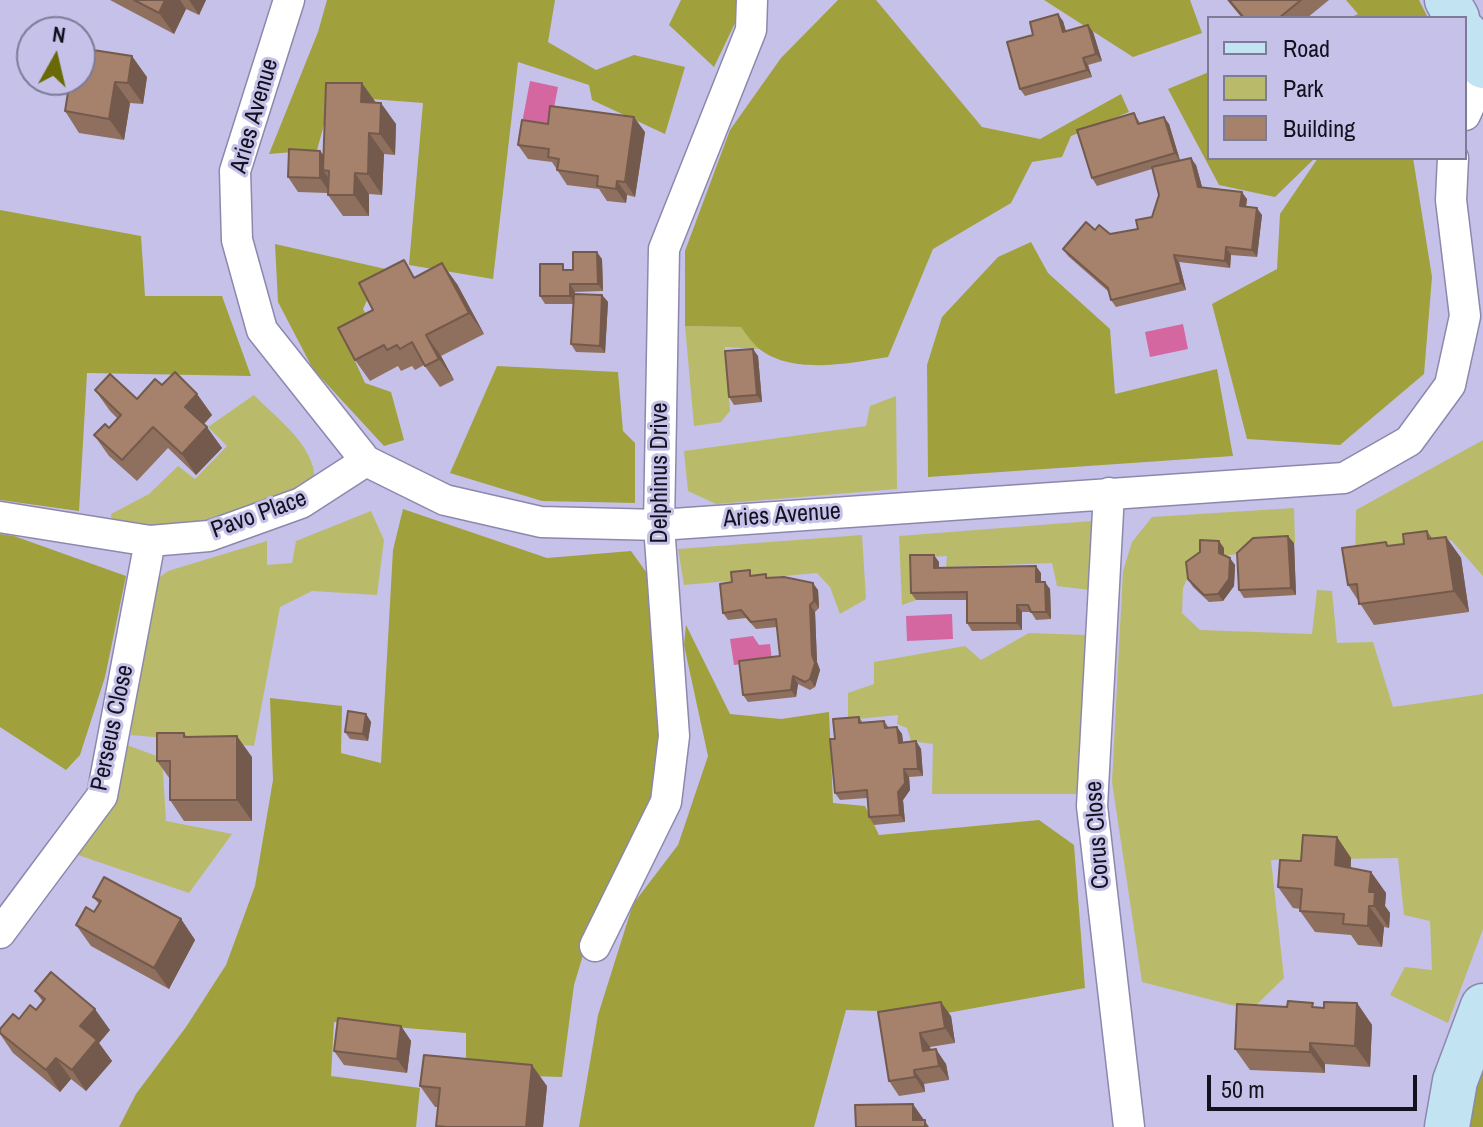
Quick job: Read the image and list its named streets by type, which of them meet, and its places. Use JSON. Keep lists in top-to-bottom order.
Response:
{
  "streets": {
    "street": [
      "Aries Avenue",
      "Delphinus Drive",
      "Pavo Place",
      "Perseus Close",
      "Corus Close"
    ]
  },
  "crossings": [
    ["Aries Avenue", "Delphinus Drive"],
    ["Aries Avenue", "Pavo Place"],
    ["Aries Avenue", "Corus Close"],
    ["Pavo Place", "Perseus Close"]
  ],
  "legend": ["Road", "Park", "Building"],
  "scale_bar": "50 m",
  "north": "top"
}
